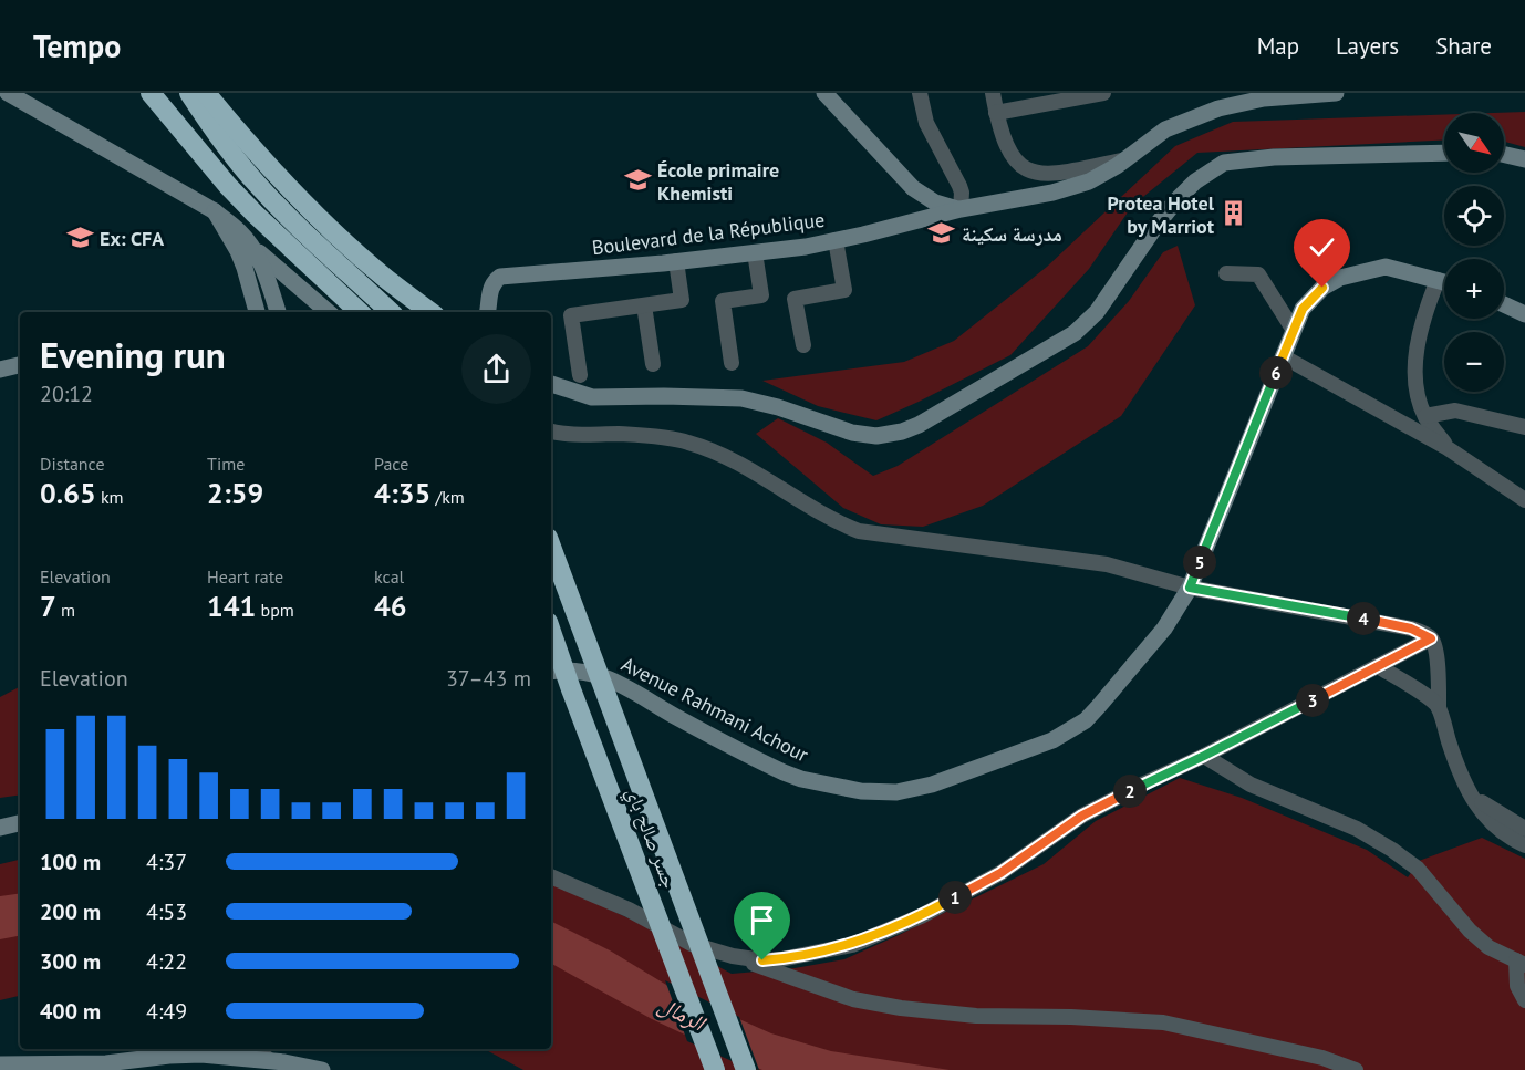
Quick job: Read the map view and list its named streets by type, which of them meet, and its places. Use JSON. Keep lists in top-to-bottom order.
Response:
{
  "streets": {
    "highway": ["جسر صالح باي"],
    "main road": ["Boulevard de la République", "Avenue Rahmani Achour"]
  },
  "water": ["الرمال"],
  "places": {
    "school or university": ["École primaire Khemisti", "مدرسة سكينة", "Ex: CFA"],
    "building": ["Protea Hotel by Marriot"]
  },
  "north": "bottom right",
  "page": {
    "header": "Tempo",
    "nav": ["Map", "Layers", "Share"],
    "map_buttons": ["+", "−"],
    "heading": ["Evening run", "20:12"],
    "pins": [
      "6",
      "5",
      "4",
      "3",
      "2",
      "1"
    ],
    "stats": [
      ["Distance", "0.65 km"],
      ["Time", "2:59"],
      ["Pace", "4:35 /km"],
      ["Elevation", "7 m"],
      ["Heart rate", "141 bpm"],
      ["kcal", "46"]
    ],
    "chart": ["Elevation", "37–43 m"],
    "list": [
      {
        "name": "100 m",
        "note": "4:37"
      },
      {
        "name": "200 m",
        "note": "4:53"
      },
      {
        "name": "300 m",
        "note": "4:22"
      },
      {
        "name": "400 m",
        "note": "4:49"
      }
    ]
  }
}
